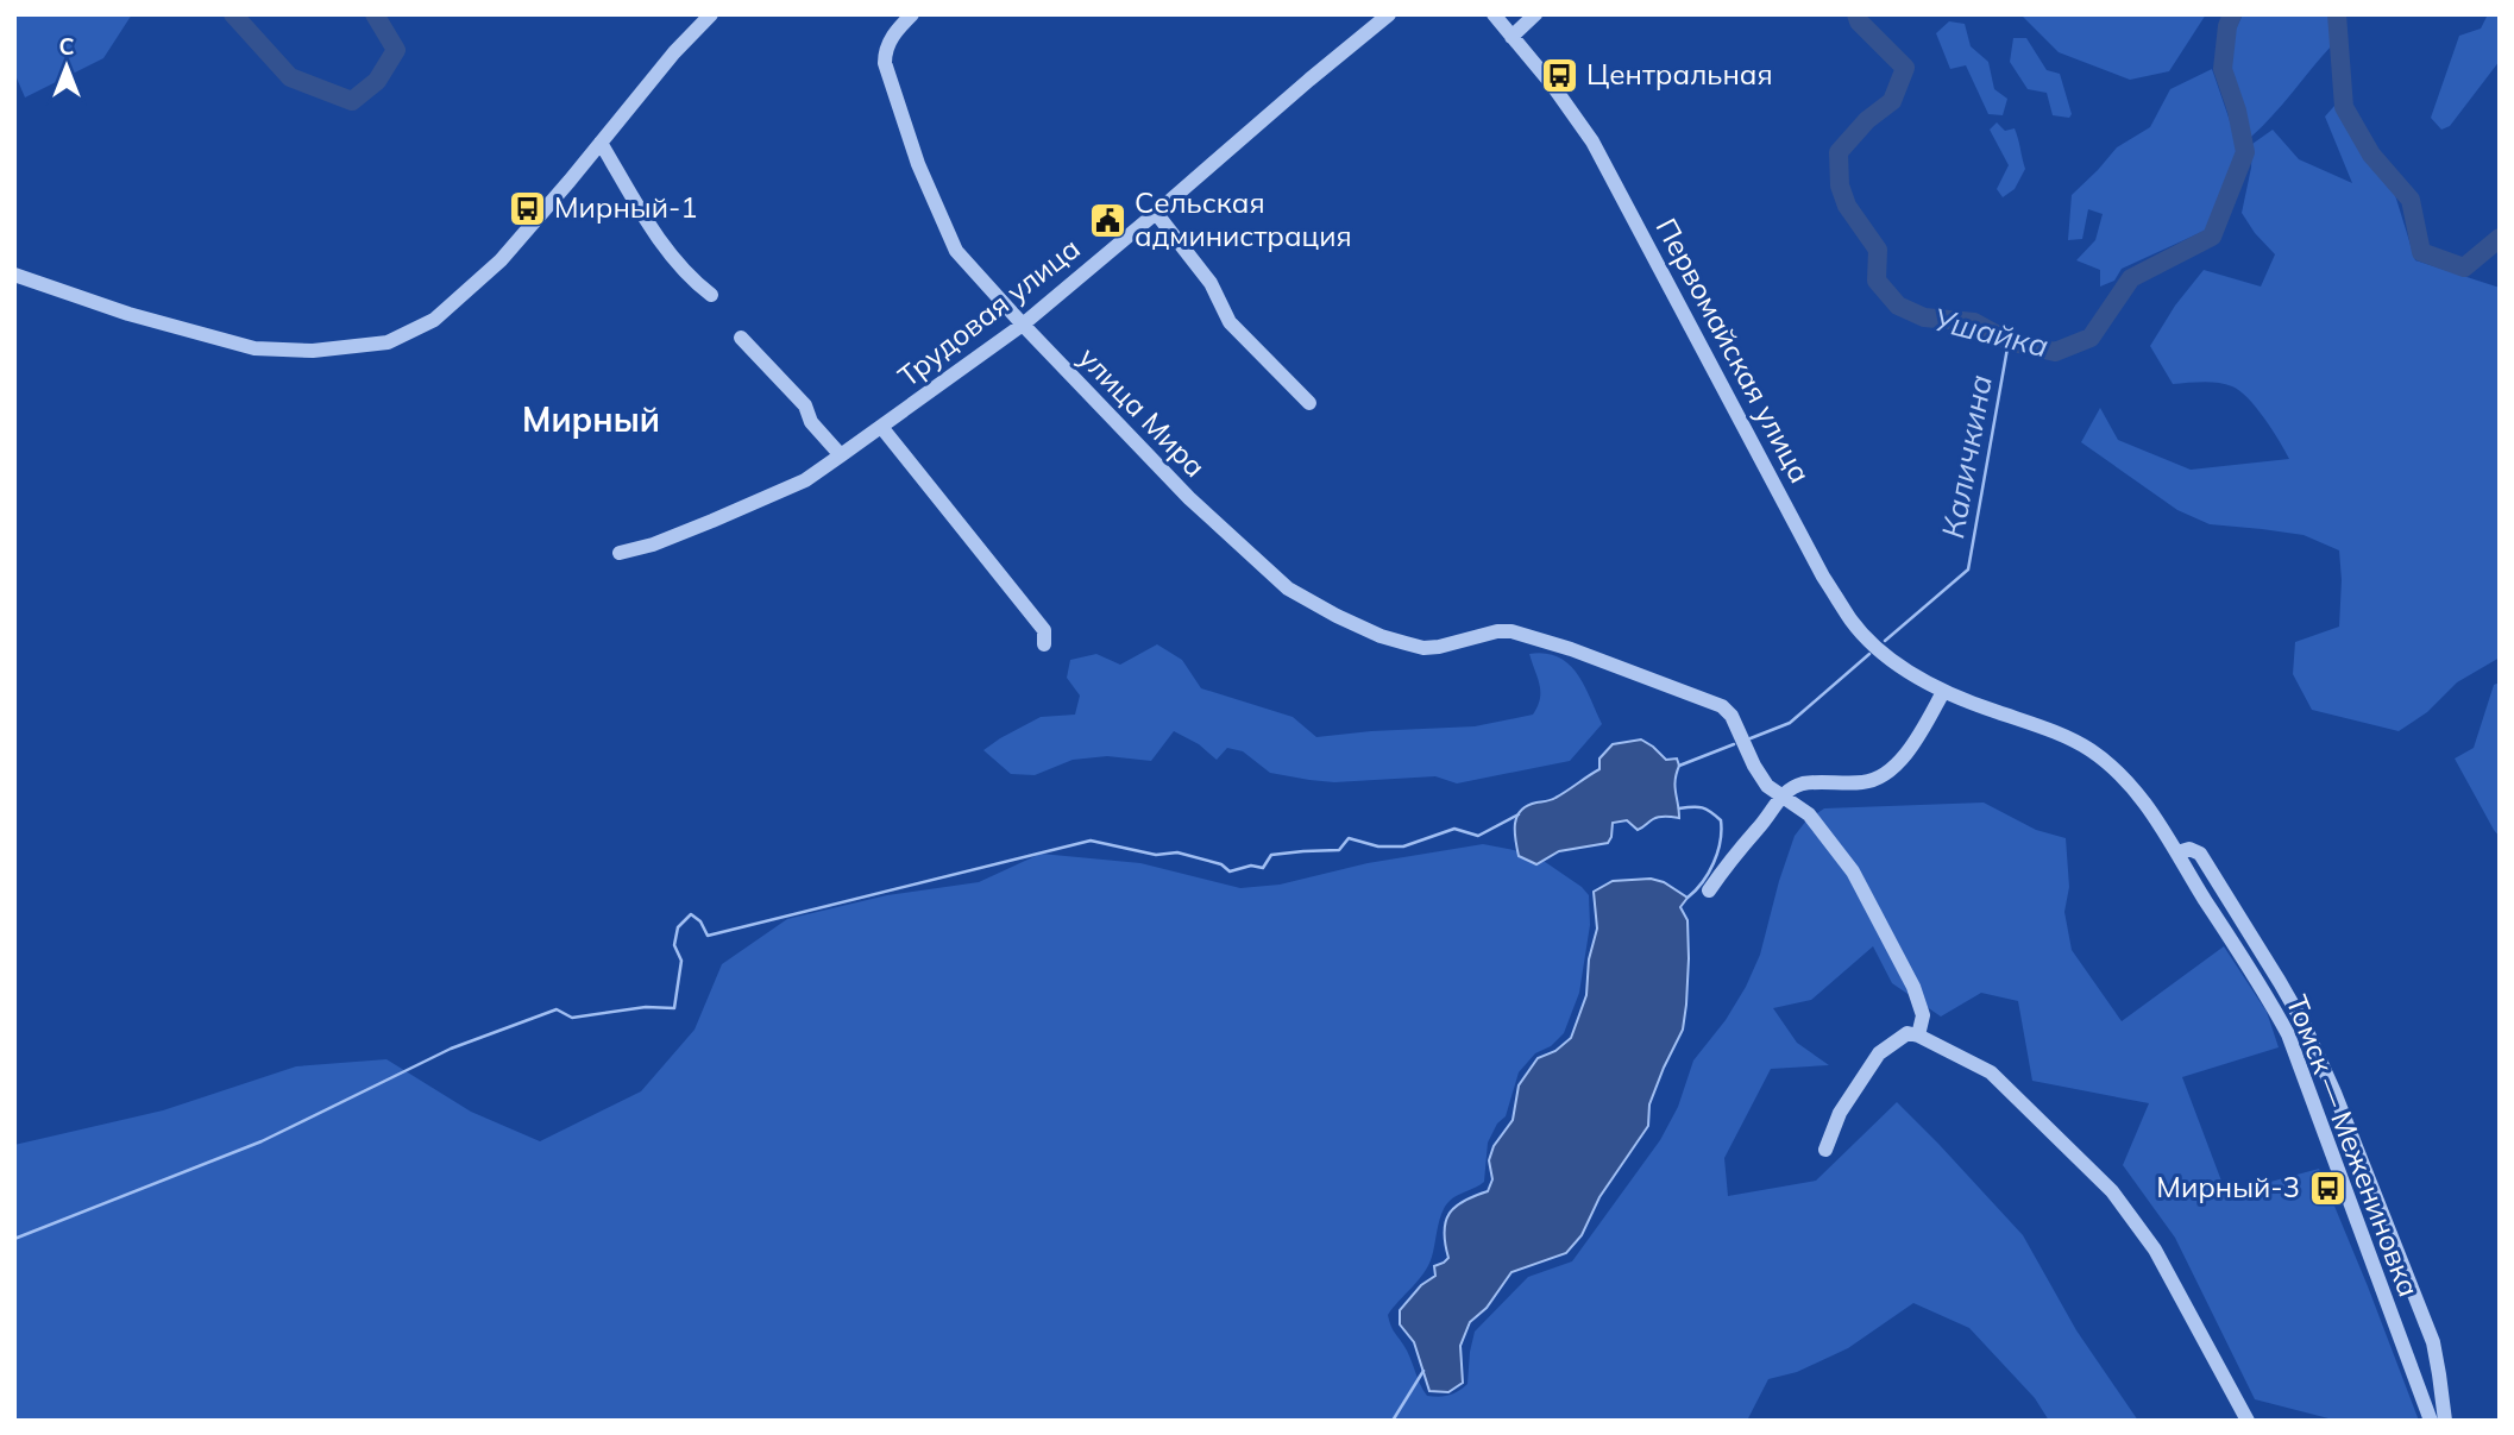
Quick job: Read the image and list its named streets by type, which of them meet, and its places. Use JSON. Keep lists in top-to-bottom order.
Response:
{
  "streets": {
    "street": [
      "Трудовая улица",
      "Первомайская улица",
      "улица Мира",
      "Томск — Межениновка"
    ]
  },
  "crossings": [
    ["Трудовая улица", "улица Мира"],
    ["Первомайская улица", "Томск — Межениновка"]
  ],
  "districts": ["Мирный"],
  "water": ["Ушайка", "Каличкина"],
  "places": {
    "bus stop": ["Центральная", "Мирный-1", "Мирный-3"],
    "public building": ["Сельская администрация"]
  },
  "north": "top"
}
